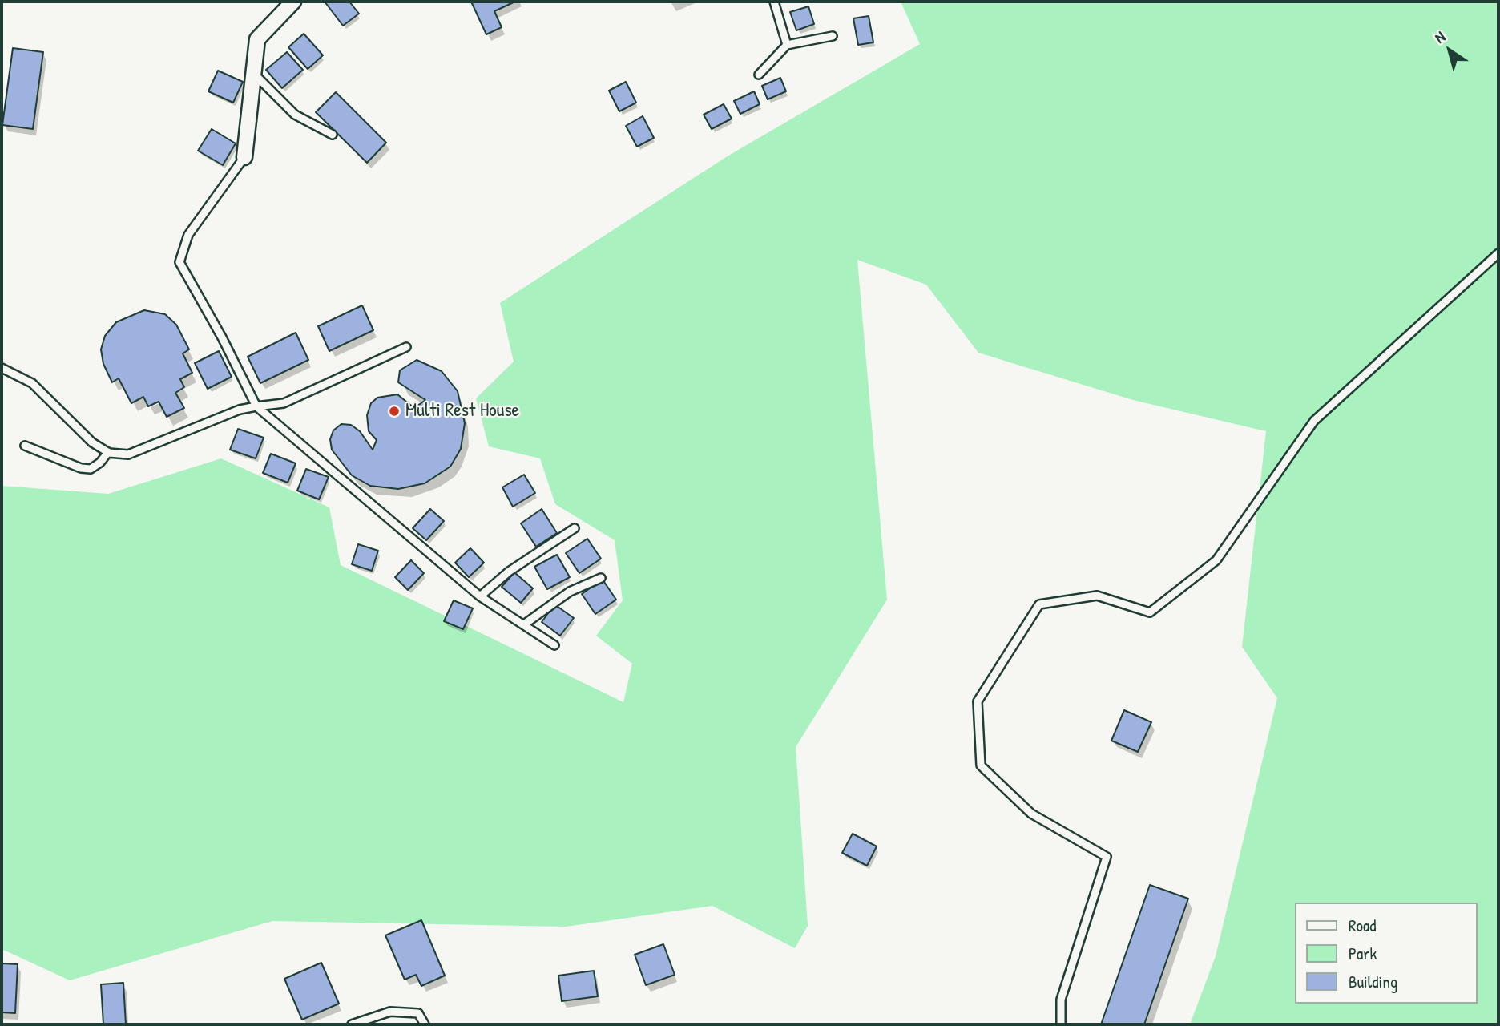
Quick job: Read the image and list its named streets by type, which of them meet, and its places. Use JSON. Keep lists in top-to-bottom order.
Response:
{
  "places": ["Multi Rest House"],
  "legend": ["Road", "Park", "Building"],
  "north": "top left"
}
